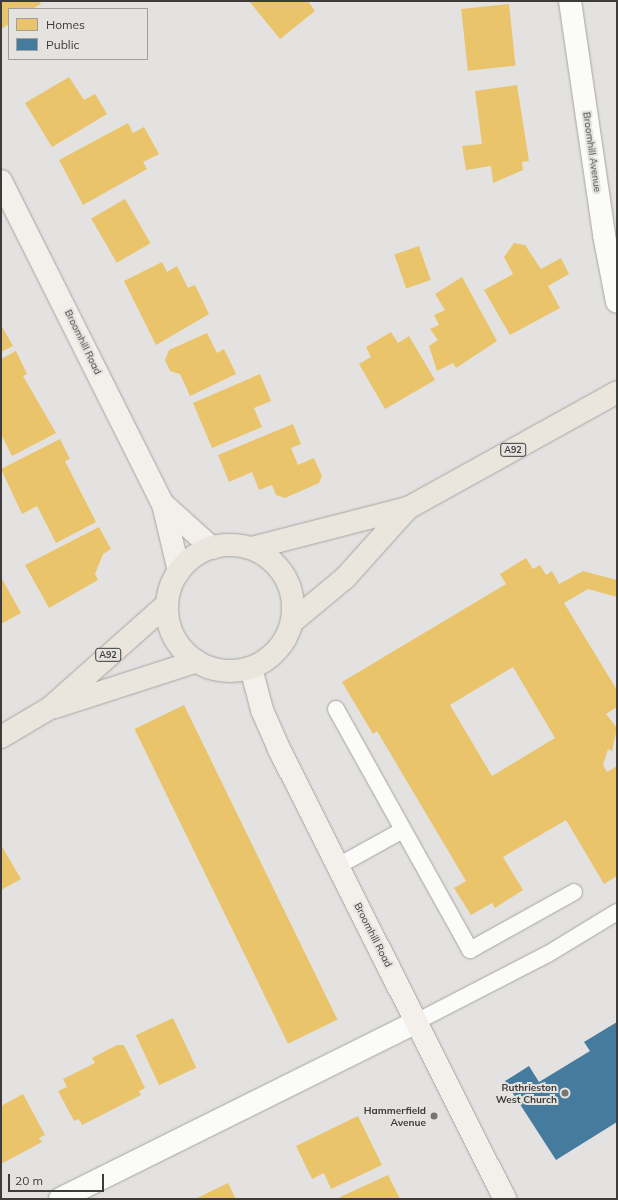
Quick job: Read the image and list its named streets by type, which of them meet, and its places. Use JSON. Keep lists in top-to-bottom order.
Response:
{
  "streets": {
    "main road": ["A92"],
    "street": ["Broomhill Avenue", "Broomhill Road"]
  },
  "crossings": [
    ["Broomhill Road", "A92"]
  ],
  "places": ["Ruthrieston West Church", "Hammerfield Avenue"],
  "legend": ["Homes", "Public"],
  "scale_bar": "20 m"
}
